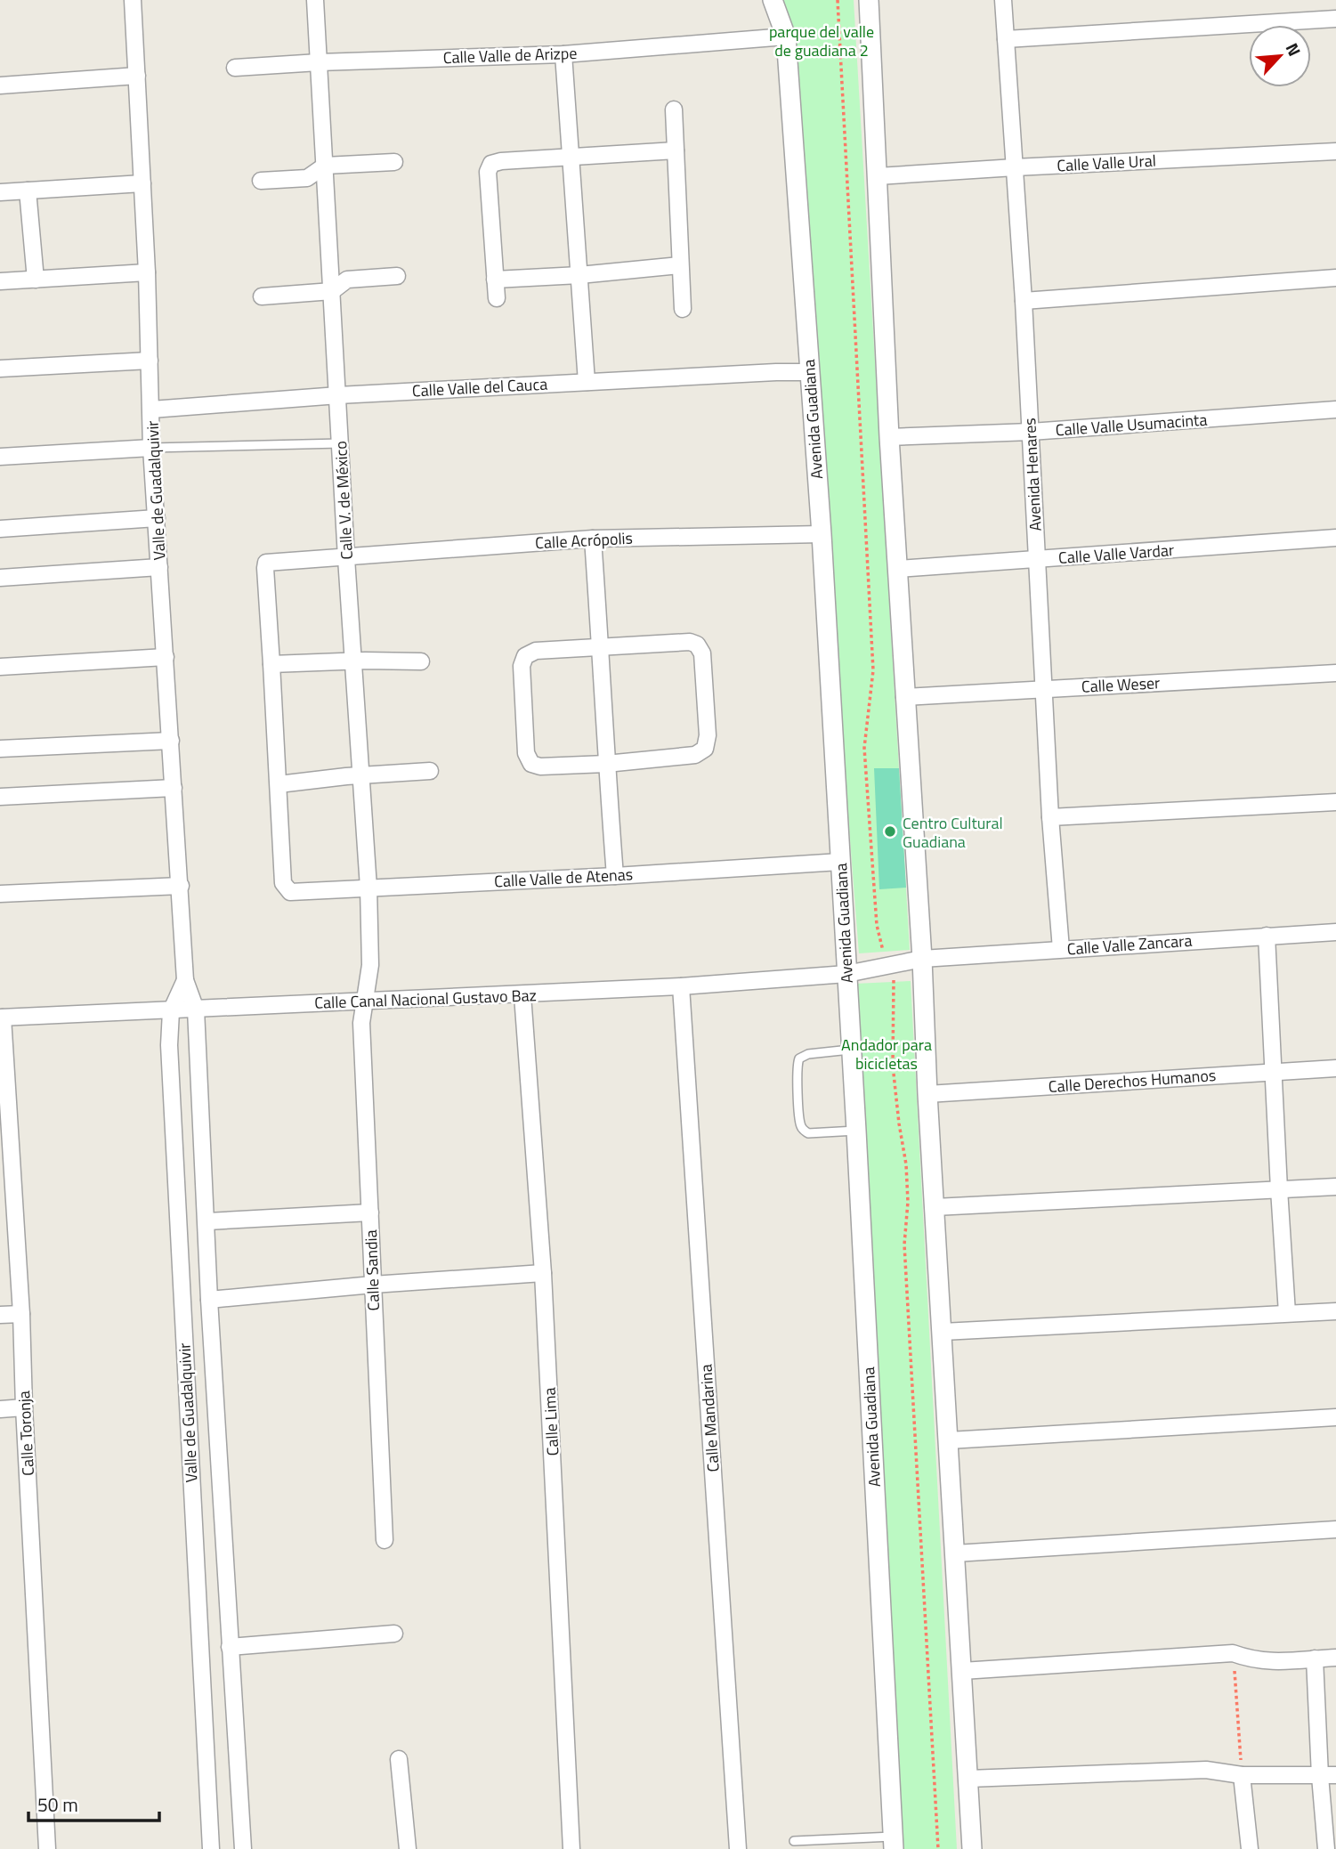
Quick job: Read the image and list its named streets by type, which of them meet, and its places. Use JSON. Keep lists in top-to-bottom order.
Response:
{
  "streets": {
    "street": [
      "Calle Valle de Arizpe",
      "Calle Valle Ural",
      "Calle Valle del Cauca",
      "Avenida Guadiana",
      "Calle Valle Usumacinta",
      "Avenida Henares",
      "Valle de Guadalquivir",
      "Calle V. de México",
      "Calle Acrópolis",
      "Calle Valle Vardar",
      "Calle Weser",
      "Calle Valle de Atenas",
      "Calle Valle Zancara",
      "Calle Canal Nacional Gustavo Baz",
      "Calle Derechos Humanos",
      "Calle Sandia",
      "Calle Mandarina",
      "Calle Lima",
      "Calle Toronja"
    ]
  },
  "crossings": [
    ["Calle Valle de Arizpe", "Avenida Guadiana"],
    ["Calle Valle de Arizpe", "Calle V. de México"],
    ["Calle Valle Ural", "Avenida Henares"],
    ["Calle Valle del Cauca", "Avenida Guadiana"],
    ["Calle Valle del Cauca", "Valle de Guadalquivir"],
    ["Calle Valle del Cauca", "Calle V. de México"],
    ["Avenida Guadiana", "Calle Acrópolis"],
    ["Avenida Guadiana", "Calle Valle de Atenas"],
    ["Avenida Guadiana", "Calle Valle Zancara"],
    ["Avenida Guadiana", "Calle Canal Nacional Gustavo Baz"],
    ["Calle Valle Usumacinta", "Avenida Henares"],
    ["Avenida Henares", "Calle Valle Vardar"],
    ["Avenida Henares", "Calle Weser"],
    ["Avenida Henares", "Calle Valle Zancara"],
    ["Valle de Guadalquivir", "Calle Canal Nacional Gustavo Baz"],
    ["Calle V. de México", "Calle Acrópolis"],
    ["Calle V. de México", "Calle Valle de Atenas"],
    ["Calle V. de México", "Calle Canal Nacional Gustavo Baz"],
    ["Calle V. de México", "Calle Sandia"],
    ["Calle Valle Zancara", "Calle Canal Nacional Gustavo Baz"],
    ["Calle Canal Nacional Gustavo Baz", "Calle Sandia"],
    ["Calle Canal Nacional Gustavo Baz", "Calle Mandarina"],
    ["Calle Canal Nacional Gustavo Baz", "Calle Lima"],
    ["Calle Canal Nacional Gustavo Baz", "Calle Toronja"]
  ],
  "parks": ["parque del valle de guadiana 2", "Andador para bicicletas"],
  "places": ["Centro Cultural Guadiana"],
  "scale_bar": "50 m",
  "north": "top right"
}
